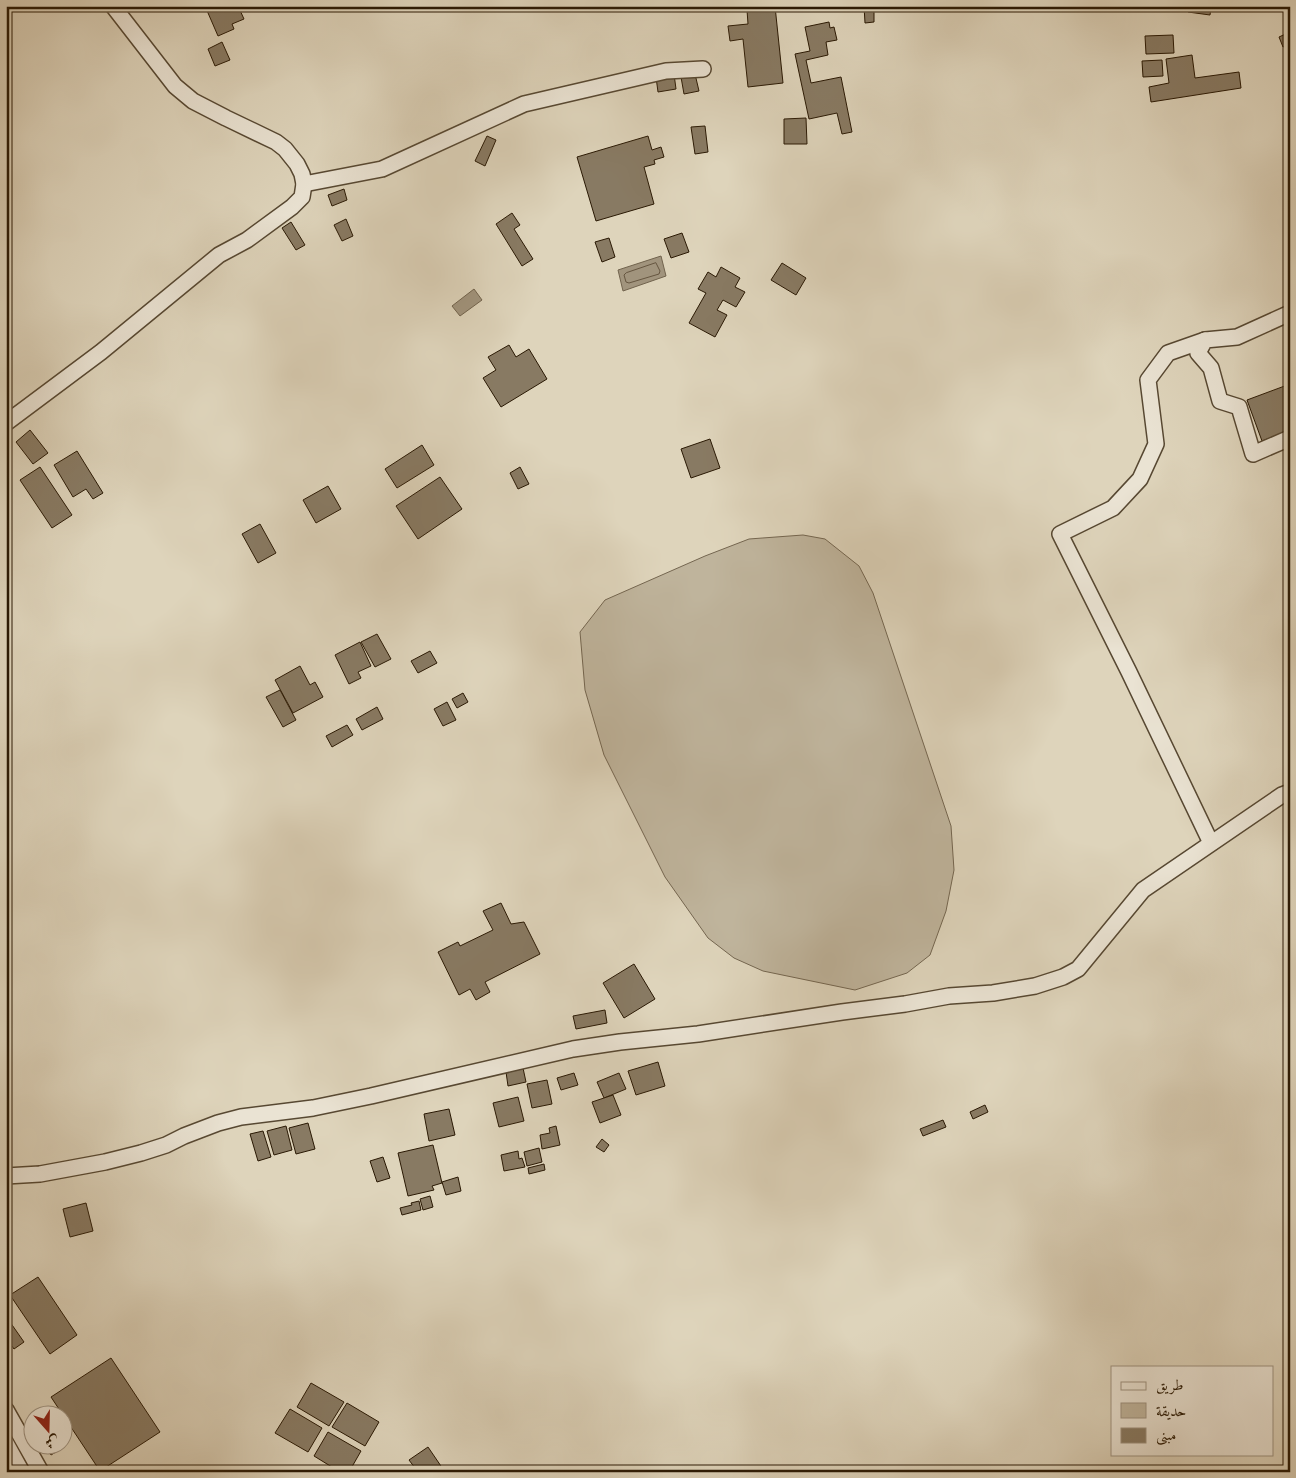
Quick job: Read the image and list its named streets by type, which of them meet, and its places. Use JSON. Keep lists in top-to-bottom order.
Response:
{
  "legend": ["طريق", "حديقة", "مبنى"],
  "north": "bottom"
}
